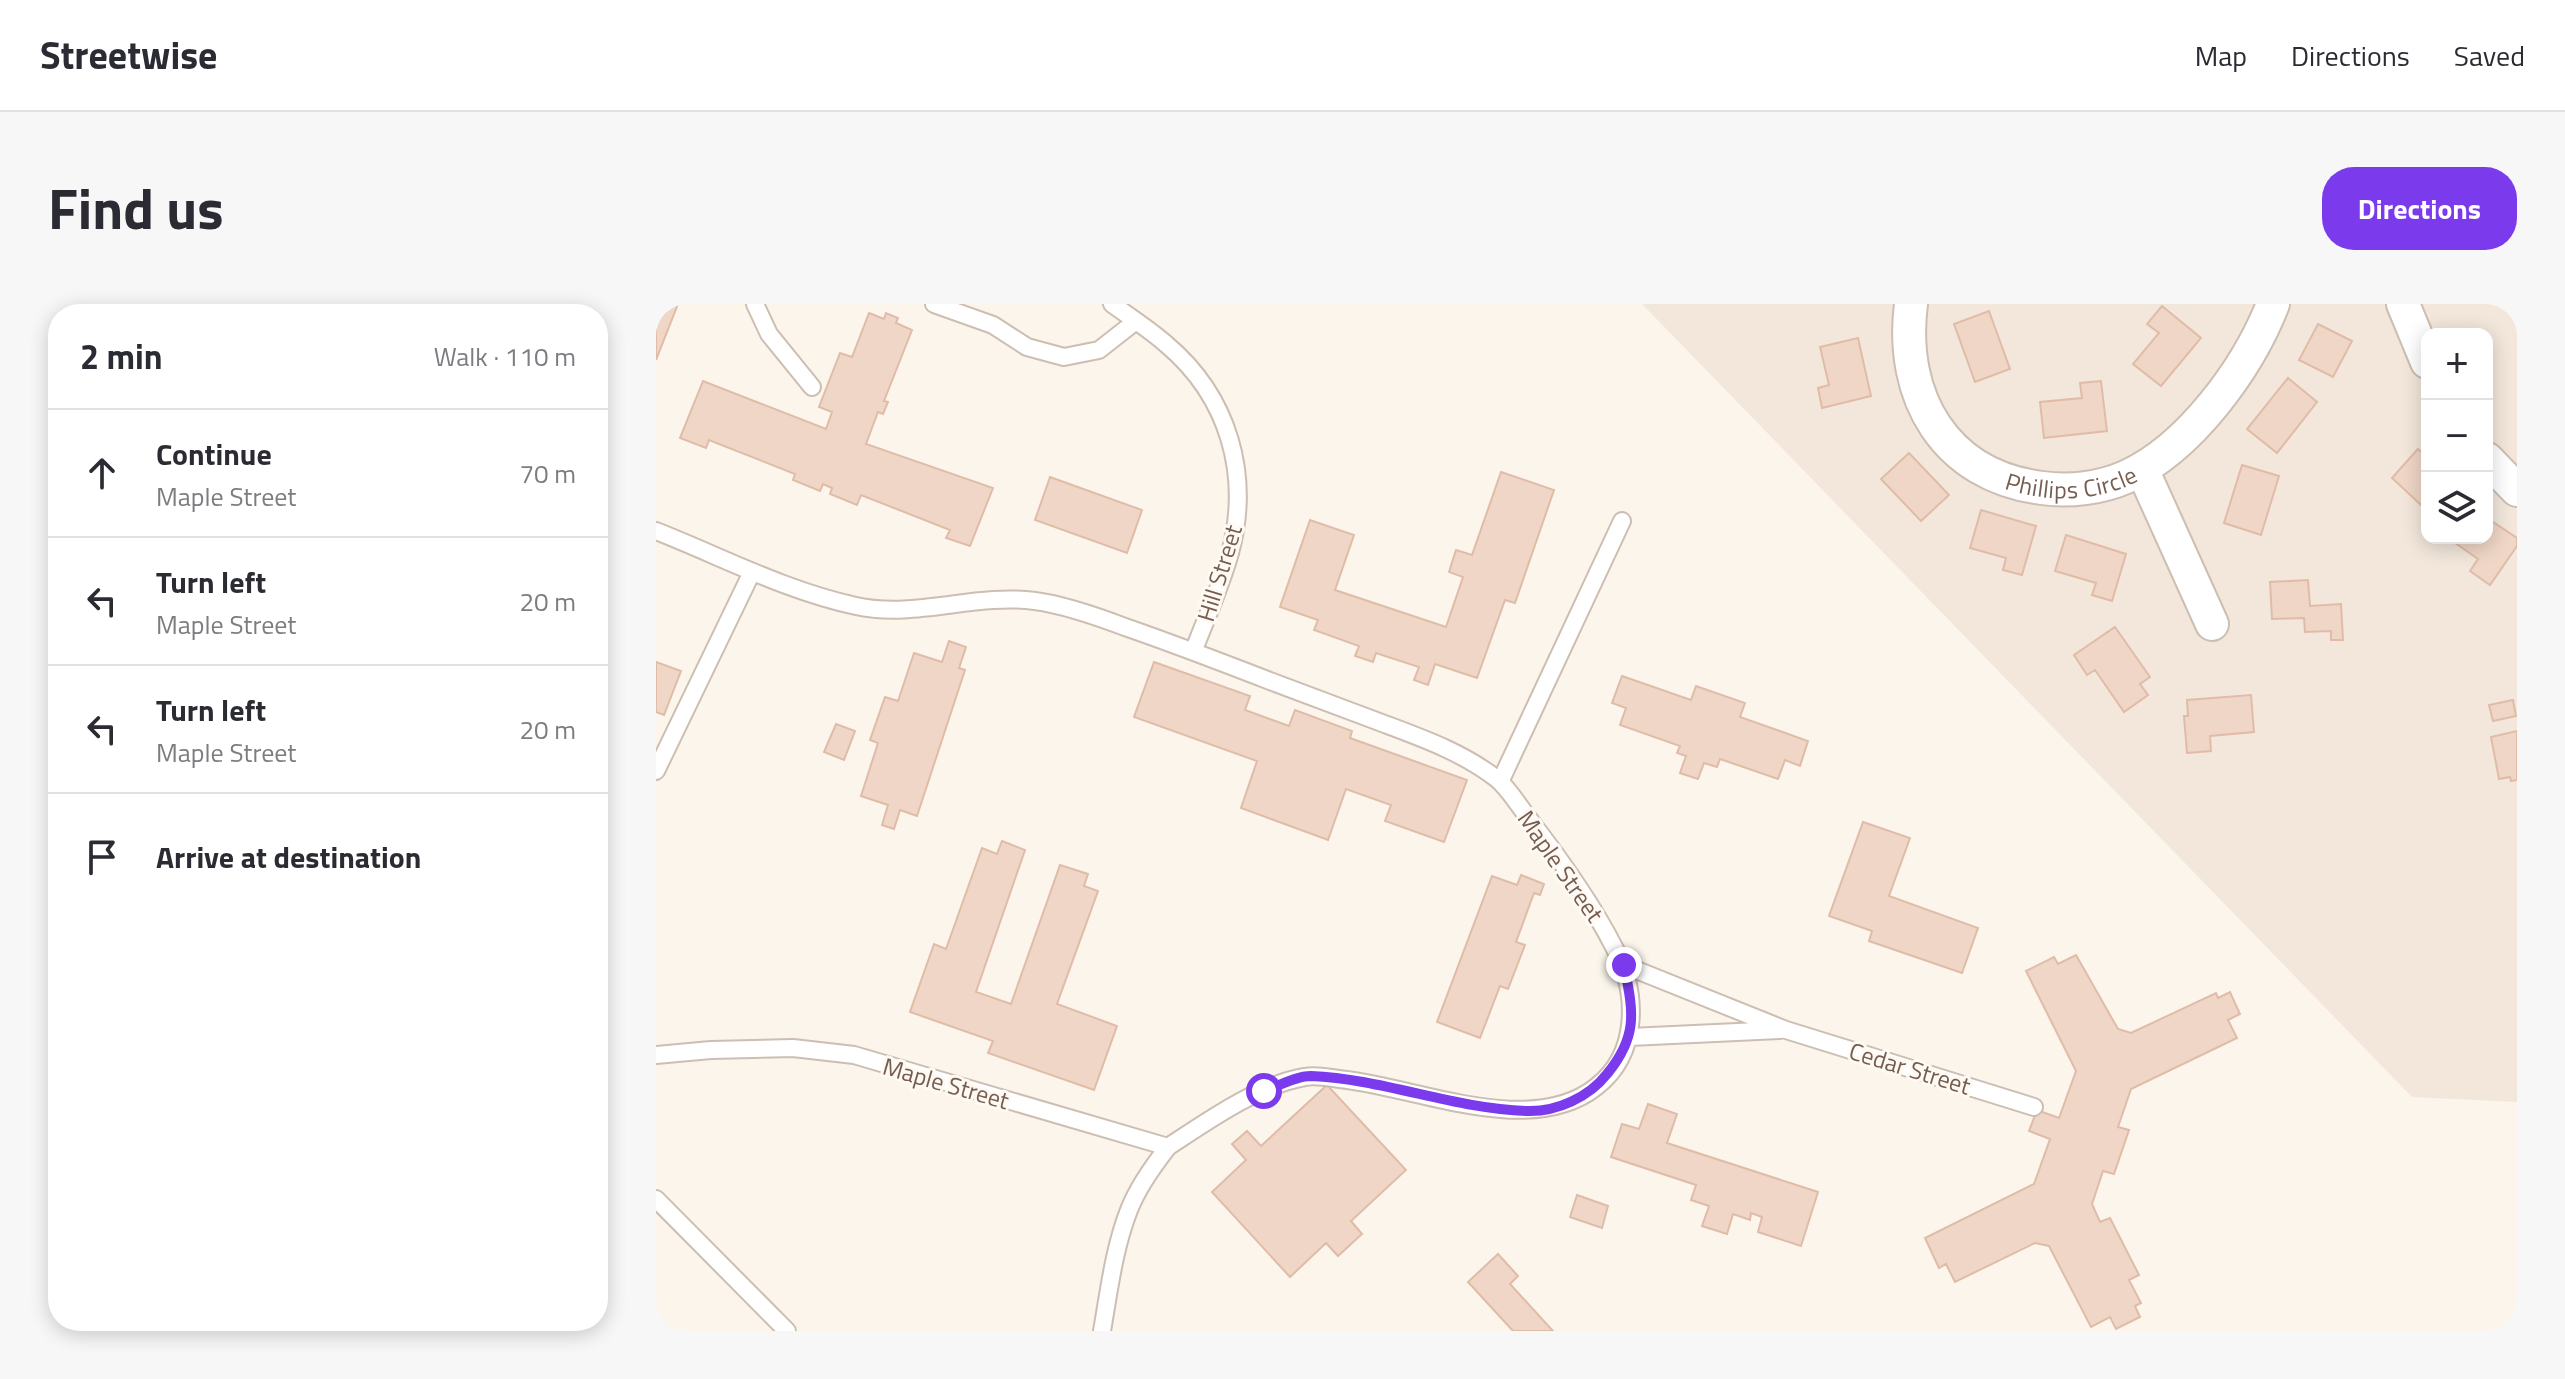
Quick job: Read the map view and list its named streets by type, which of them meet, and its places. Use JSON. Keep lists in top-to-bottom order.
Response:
{
  "streets": {
    "street": ["Phillips Circle"],
    "lane": ["Hill Street", "Maple Street", "Cedar Street"]
  },
  "crossings": [
    ["Hill Street", "Maple Street"],
    ["Maple Street", "Cedar Street"]
  ],
  "page": {
    "header": "Streetwise",
    "nav": ["Map", "Directions", "Saved"],
    "title": "Find us",
    "buttons": "Directions",
    "heading": ["2 min", "Walk · 110 m"],
    "map_buttons": ["+", "−"],
    "list": [
      ["Continue", "Maple Street", "70 m"],
      ["Turn left", "Maple Street", "20 m"],
      ["Turn left", "Maple Street", "20 m"],
      "Arrive at destination"
    ]
  }
}
